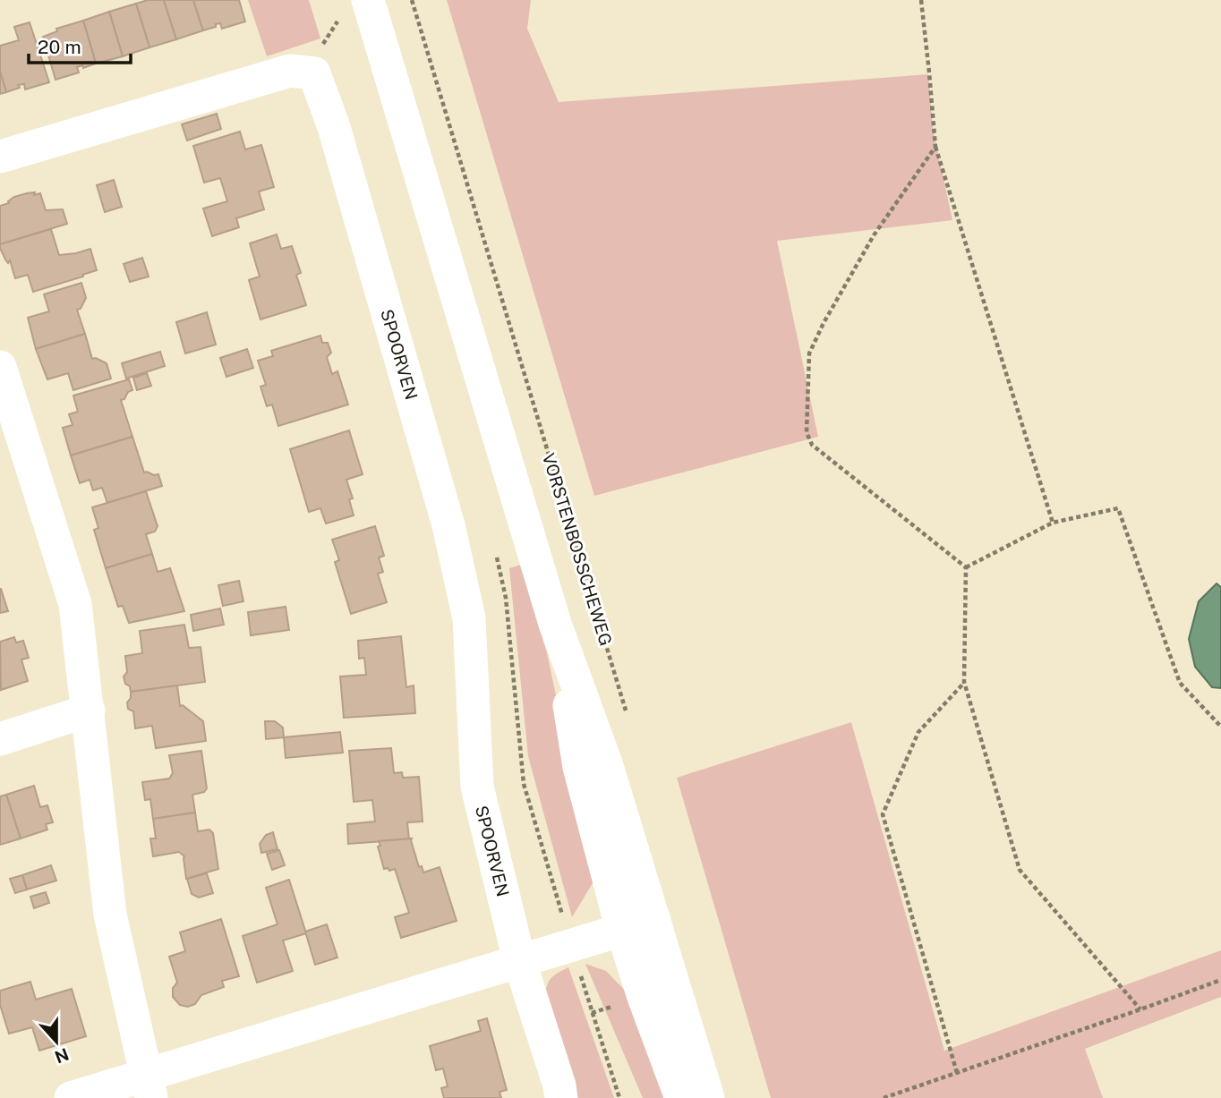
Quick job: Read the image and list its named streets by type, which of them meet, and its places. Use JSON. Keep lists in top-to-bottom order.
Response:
{
  "streets": {
    "street": ["SPOORVEN"],
    "path": ["VORSTENBOSSCHEWEG"]
  },
  "scale_bar": "20 m",
  "north": "bottom"
}
